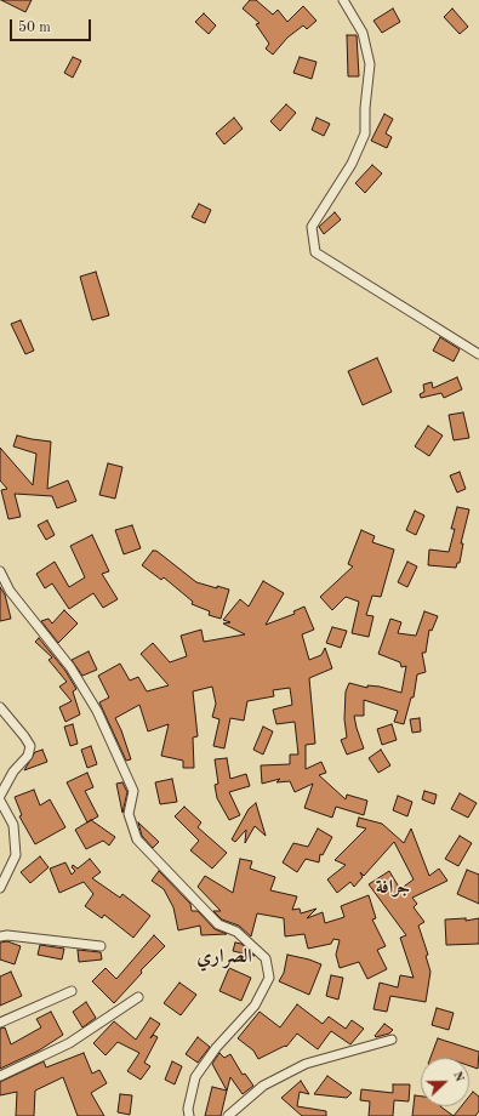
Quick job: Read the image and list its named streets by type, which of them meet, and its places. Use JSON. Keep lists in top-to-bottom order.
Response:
{
  "districts": ["جرافة", "الصراري"],
  "scale_bar": "50 m",
  "north": "right"
}
